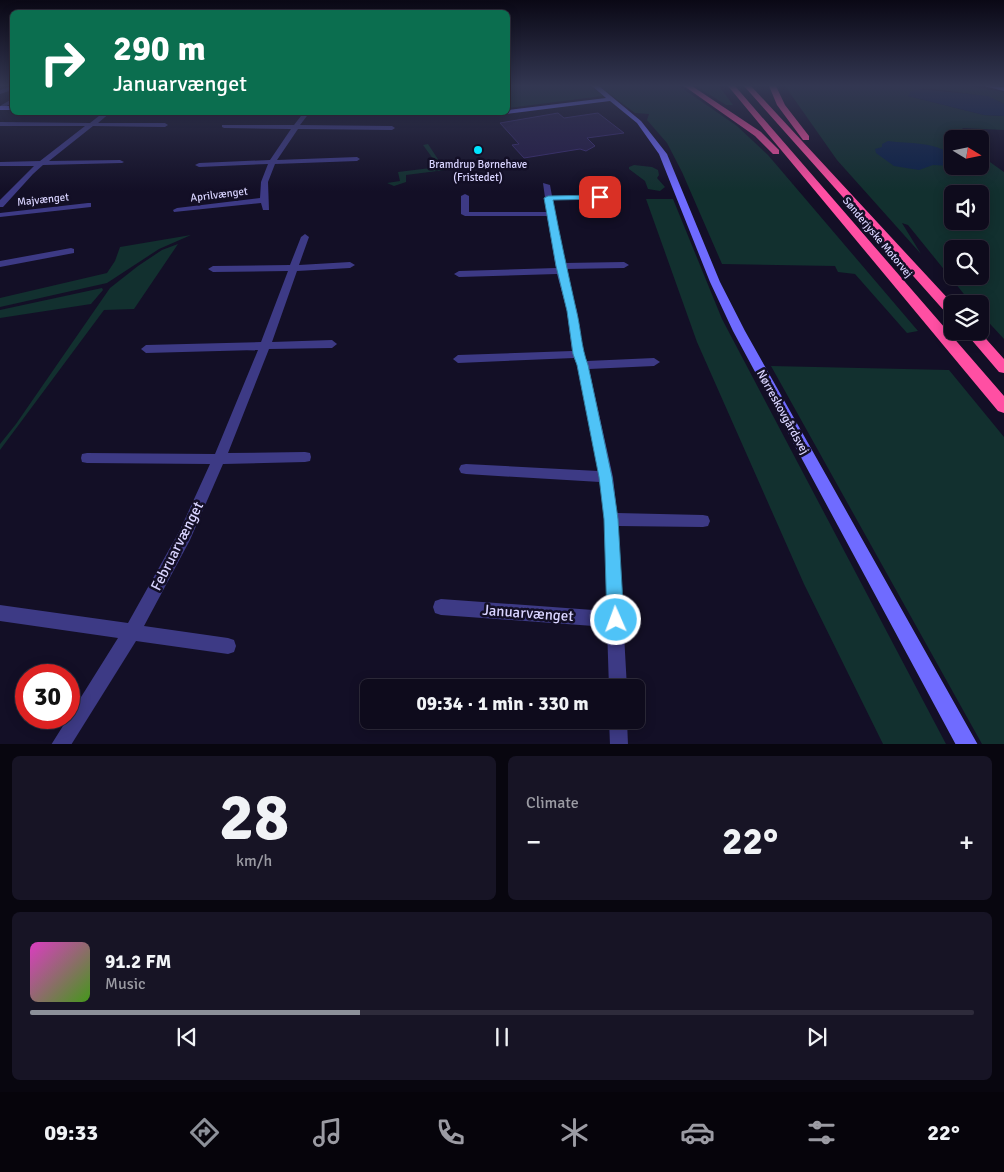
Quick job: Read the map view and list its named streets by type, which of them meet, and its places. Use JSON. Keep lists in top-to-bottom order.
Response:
{
  "streets": {
    "highway": ["Sønderjyske Motorvej"],
    "street": [
      "Aprilvænget",
      "Majvænget",
      "Nørreskovgårdsvej",
      "Februarvænget",
      "Januarvænget"
    ]
  },
  "places": ["Bramdrup Børnehave (Fristedet)"],
  "north": "right",
  "page": {
    "turn": ["290 m", "Januarvænget"],
    "limit": "30",
    "trip": "09:34 · 1 min · 330 m",
    "tile": [
      ["28", "km/h"],
      "Climate"
    ],
    "heat": ["−", "22°", "+"],
    "song": ["91.2 FM", "Music"],
    "tabs": ["09:33", "22°"]
  }
}
